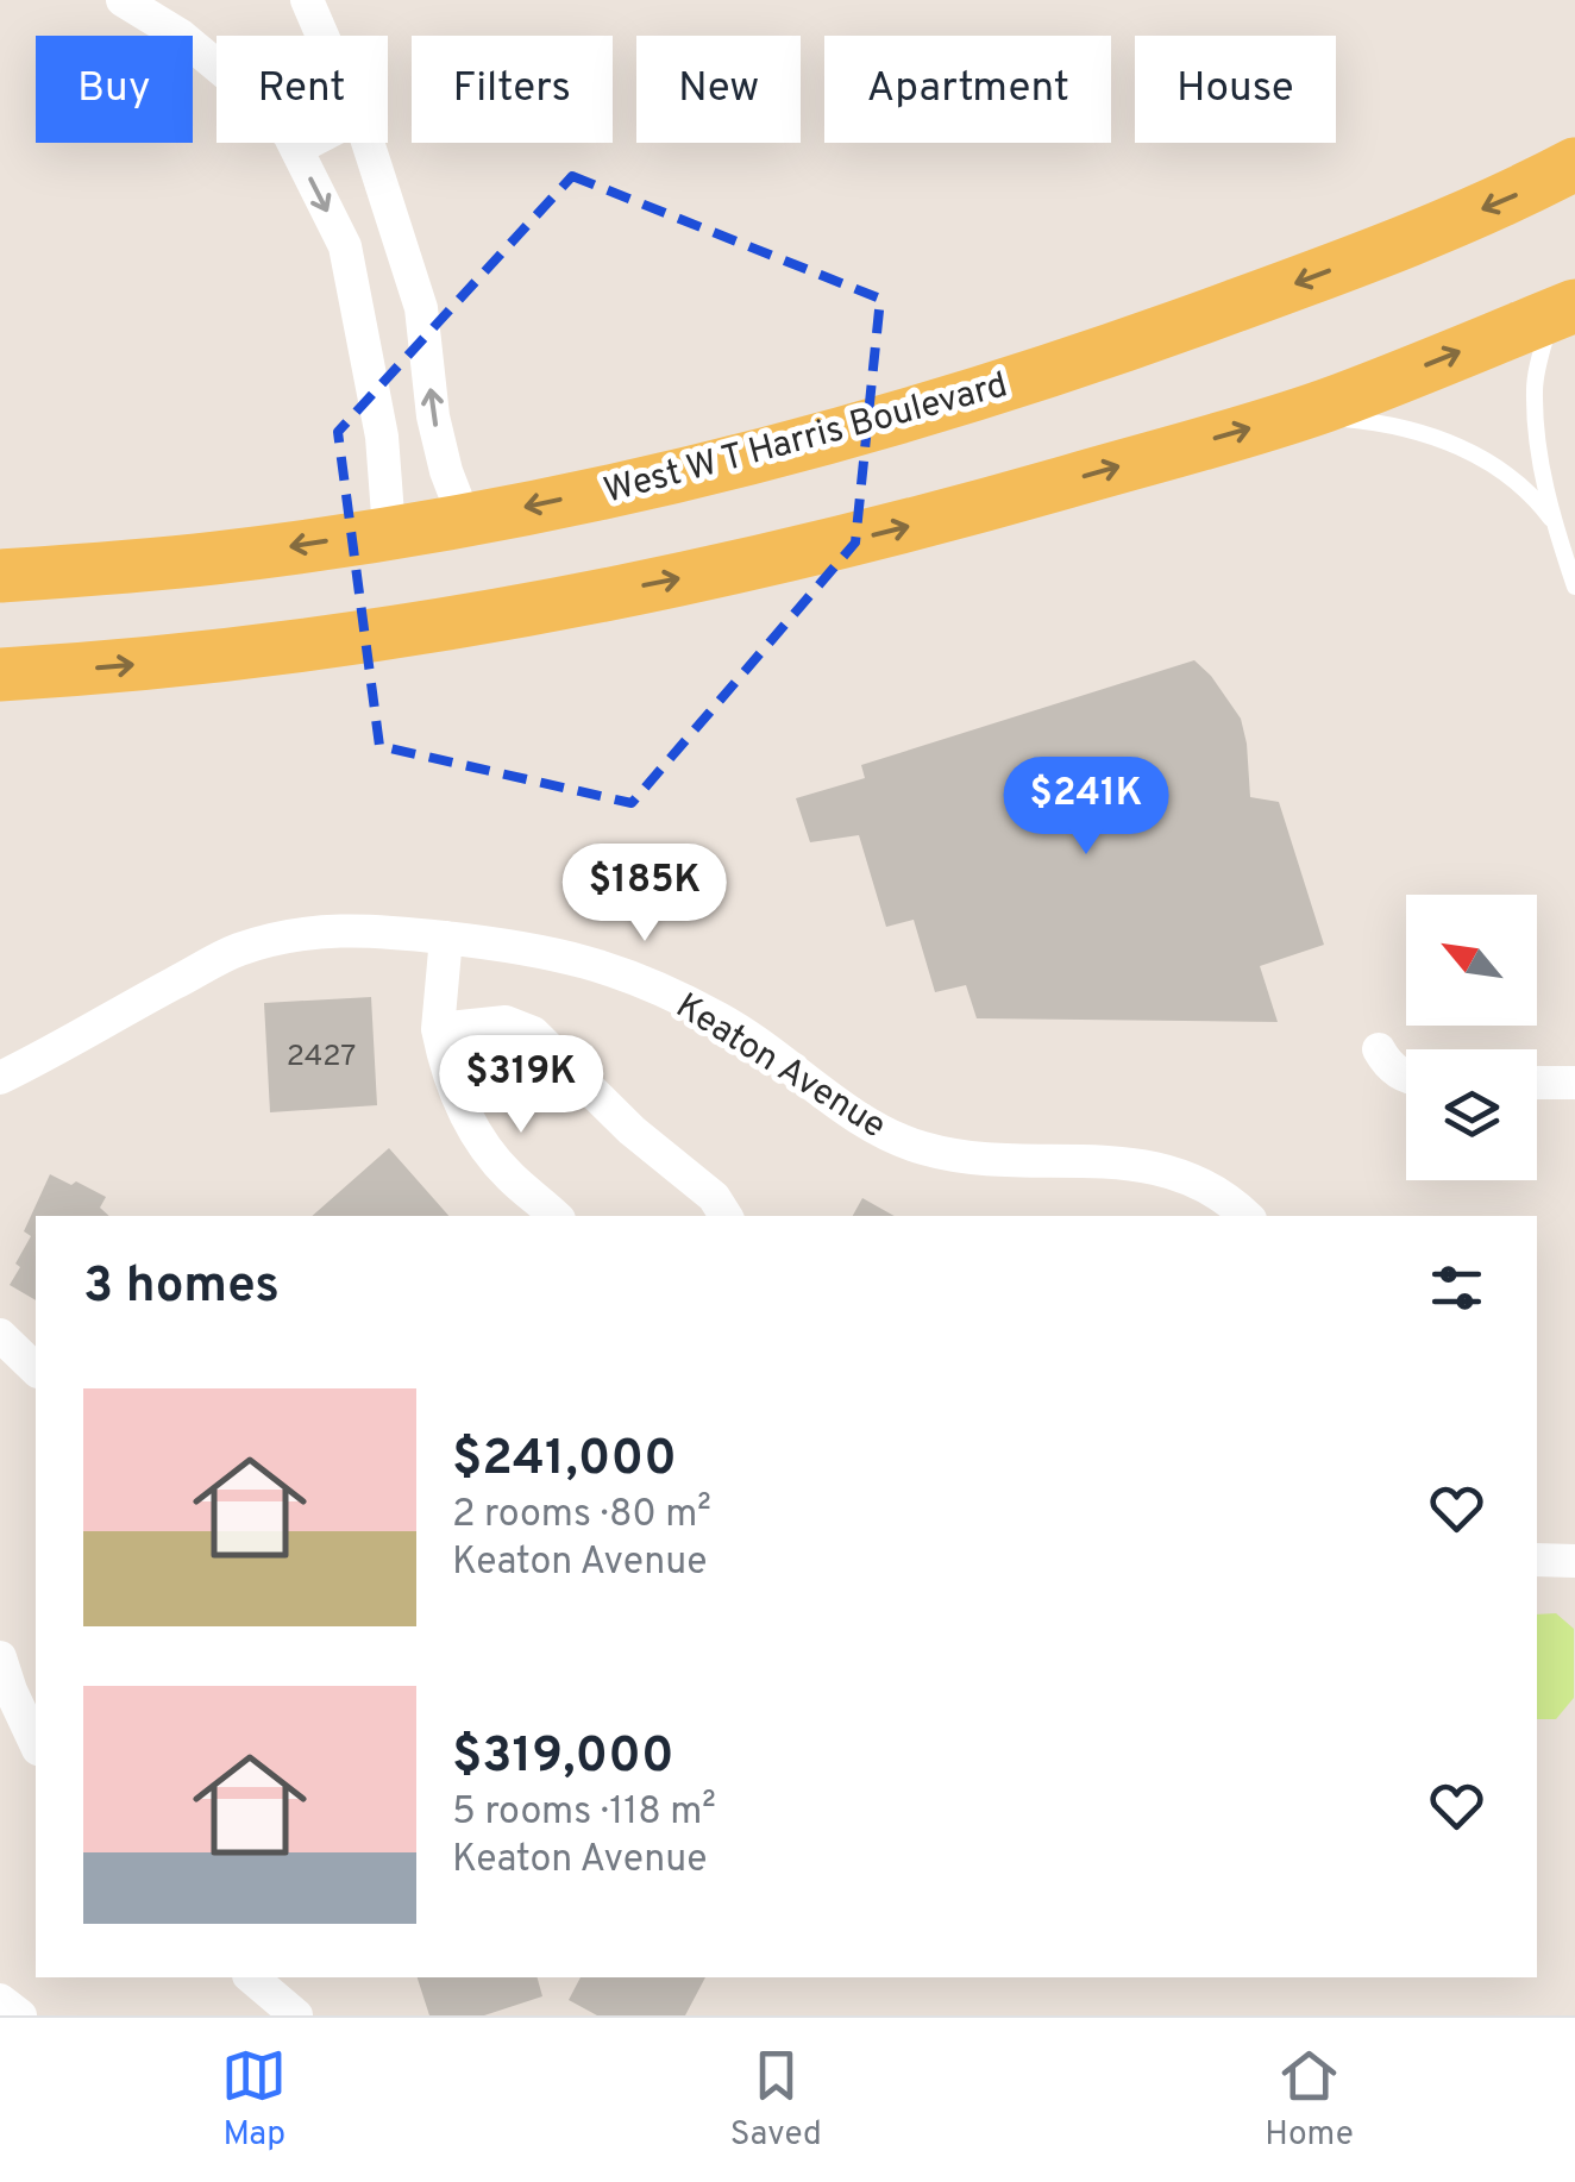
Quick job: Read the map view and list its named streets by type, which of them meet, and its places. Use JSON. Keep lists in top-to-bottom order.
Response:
{
  "streets": {
    "main road": ["West W T Harris Boulevard"],
    "street": ["Keaton Avenue"]
  },
  "house_numbers": ["2427"],
  "north": "top left",
  "page": {
    "chip": [
      "Buy",
      "Rent",
      "Filters",
      "New",
      "Apartment",
      "House"
    ],
    "price": ["$241K", "$185K", "$319K"],
    "heading": "3 homes",
    "list": [
      {
        "name": "$241,000",
        "note": "2 rooms · 80 m² · Keaton Avenue"
      },
      {
        "name": "$319,000",
        "note": "5 rooms · 118 m² · Keaton Avenue"
      }
    ],
    "tabs": ["Map", "Saved", "Home"]
  }
}
